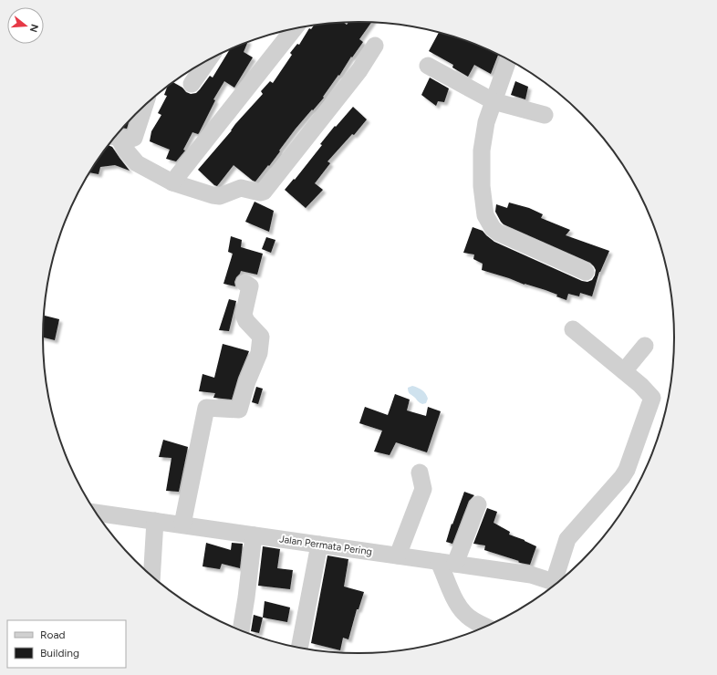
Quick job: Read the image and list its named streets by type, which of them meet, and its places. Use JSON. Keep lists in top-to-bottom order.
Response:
{
  "streets": {
    "street": ["Jalan Permata Pering"]
  },
  "legend": ["Road", "Building"],
  "north": "right"
}
